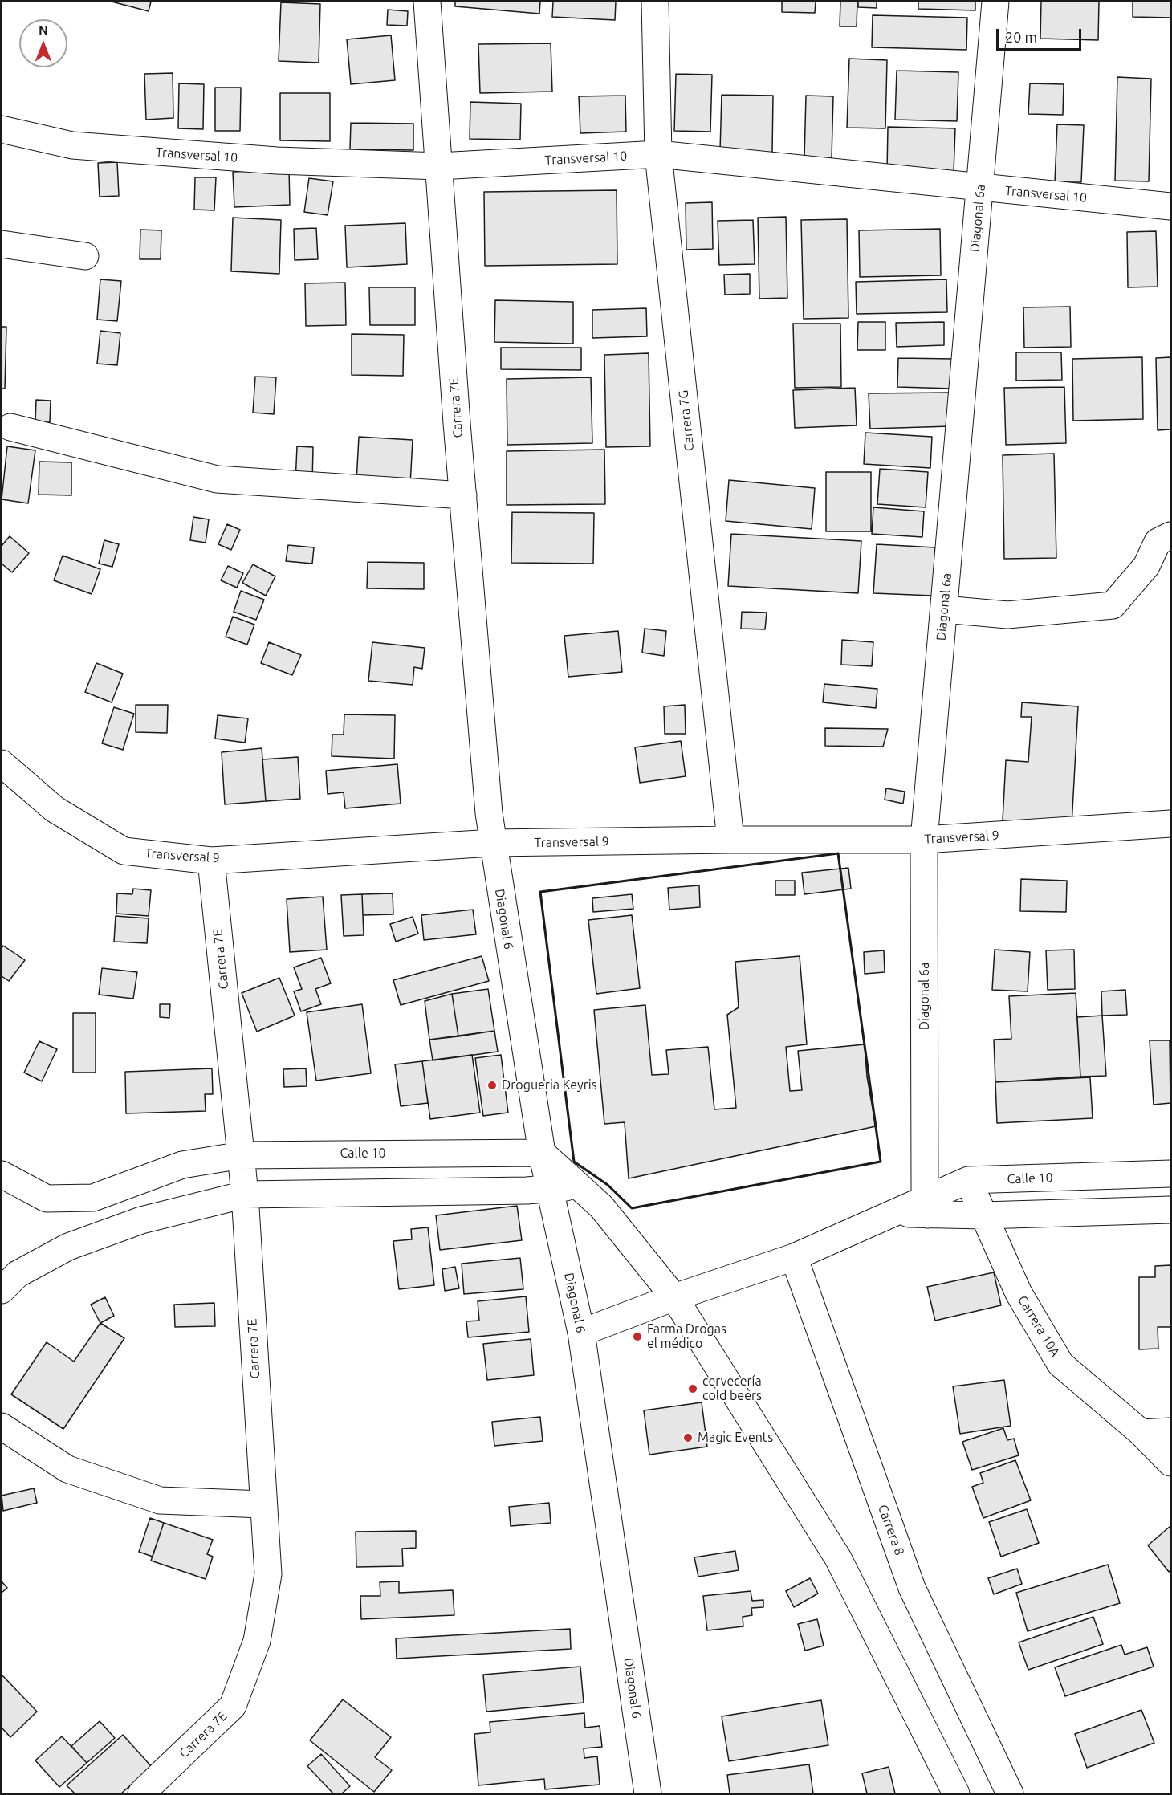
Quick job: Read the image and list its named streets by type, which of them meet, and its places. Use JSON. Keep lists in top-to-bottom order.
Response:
{
  "streets": {
    "street": [
      "Transversal 10",
      "Diagonal 6a",
      "Carrera 7E",
      "Carrera 7G",
      "Transversal 9",
      "Diagonal 6",
      "Calle 10",
      "Carrera 10A",
      "Carrera 8"
    ]
  },
  "crossings": [
    ["Transversal 10", "Diagonal 6a"],
    ["Transversal 10", "Carrera 7E"],
    ["Transversal 10", "Carrera 7G"],
    ["Diagonal 6a", "Transversal 9"],
    ["Diagonal 6a", "Calle 10"],
    ["Carrera 7E", "Transversal 9"],
    ["Carrera 7E", "Diagonal 6"],
    ["Carrera 7E", "Calle 10"],
    ["Carrera 7G", "Transversal 9"],
    ["Transversal 9", "Diagonal 6"],
    ["Diagonal 6", "Calle 10"],
    ["Calle 10", "Carrera 10A"],
    ["Calle 10", "Carrera 8"]
  ],
  "places": [
    "Drogueria Keyris",
    "Farma Drogas el médico",
    "cervecería cold beers",
    "Magic Events"
  ],
  "scale_bar": "20 m",
  "north": "top"
}
